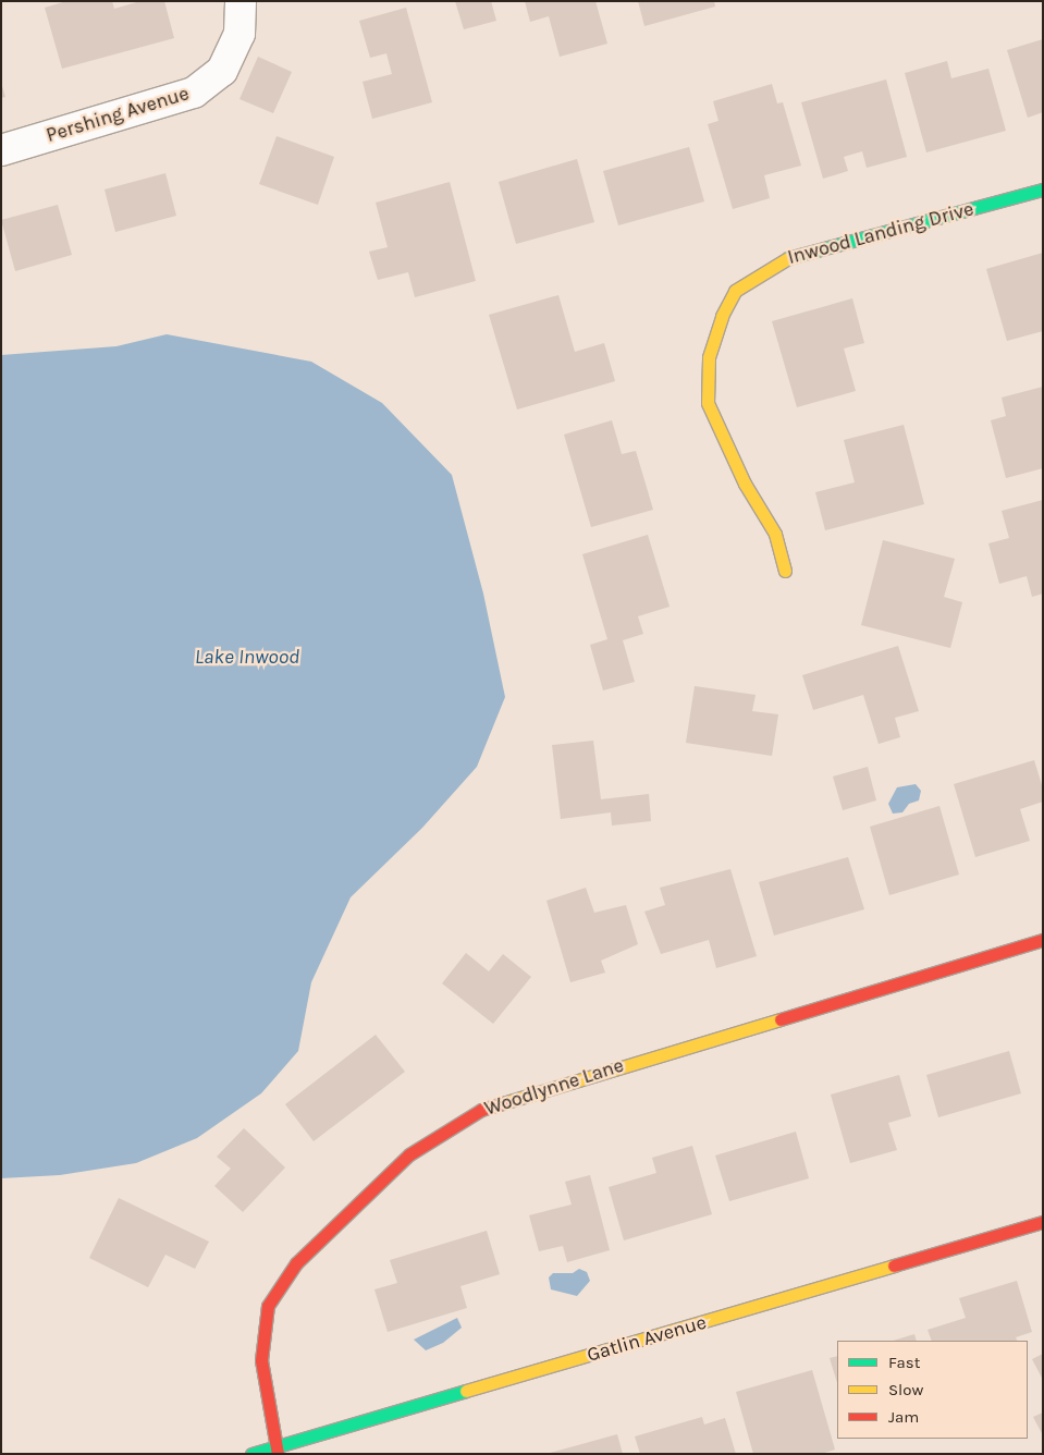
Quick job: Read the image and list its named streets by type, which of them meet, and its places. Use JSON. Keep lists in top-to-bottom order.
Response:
{
  "streets": {
    "street": [
      "Pershing Avenue",
      "Inwood Landing Drive",
      "Woodlynne Lane",
      "Gatlin Avenue"
    ]
  },
  "crossings": [
    ["Woodlynne Lane", "Gatlin Avenue"]
  ],
  "water": ["Lake Inwood"],
  "legend": ["Fast", "Slow", "Jam"]
}
